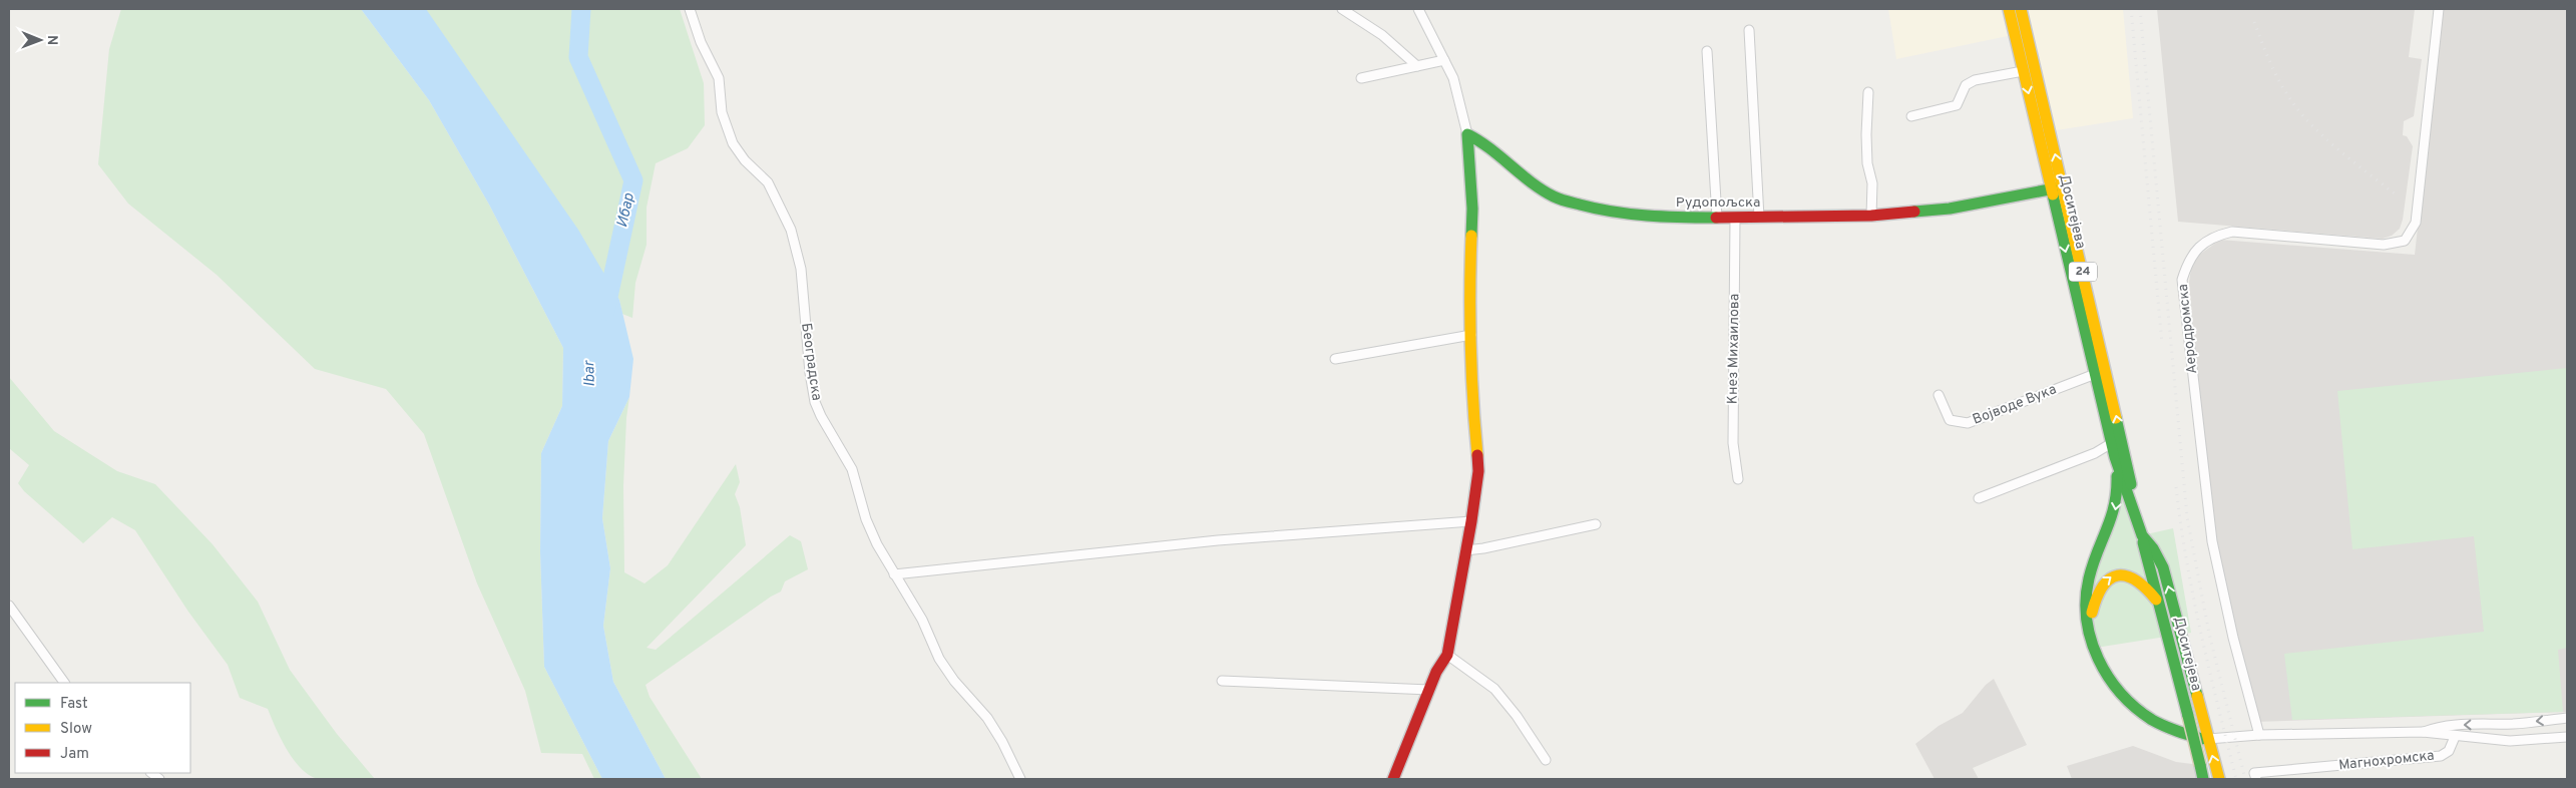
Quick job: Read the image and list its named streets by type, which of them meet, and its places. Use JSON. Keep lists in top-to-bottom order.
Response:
{
  "streets": {
    "main road": ["Рудопољска", "Доситејева", "24"],
    "street": [
      "Аеродромска",
      "Кнез Михаилова",
      "Београдска",
      "Војводе Вука",
      "Магнохромска"
    ]
  },
  "crossings": [
    ["Рудопољска", "Доситејева"],
    ["Рудопољска", "Кнез Михаилова"],
    ["Доситејева", "Војводе Вука"]
  ],
  "water": ["Ибар", "Ibar"],
  "legend": ["Fast", "Slow", "Jam"],
  "north": "right"
}
